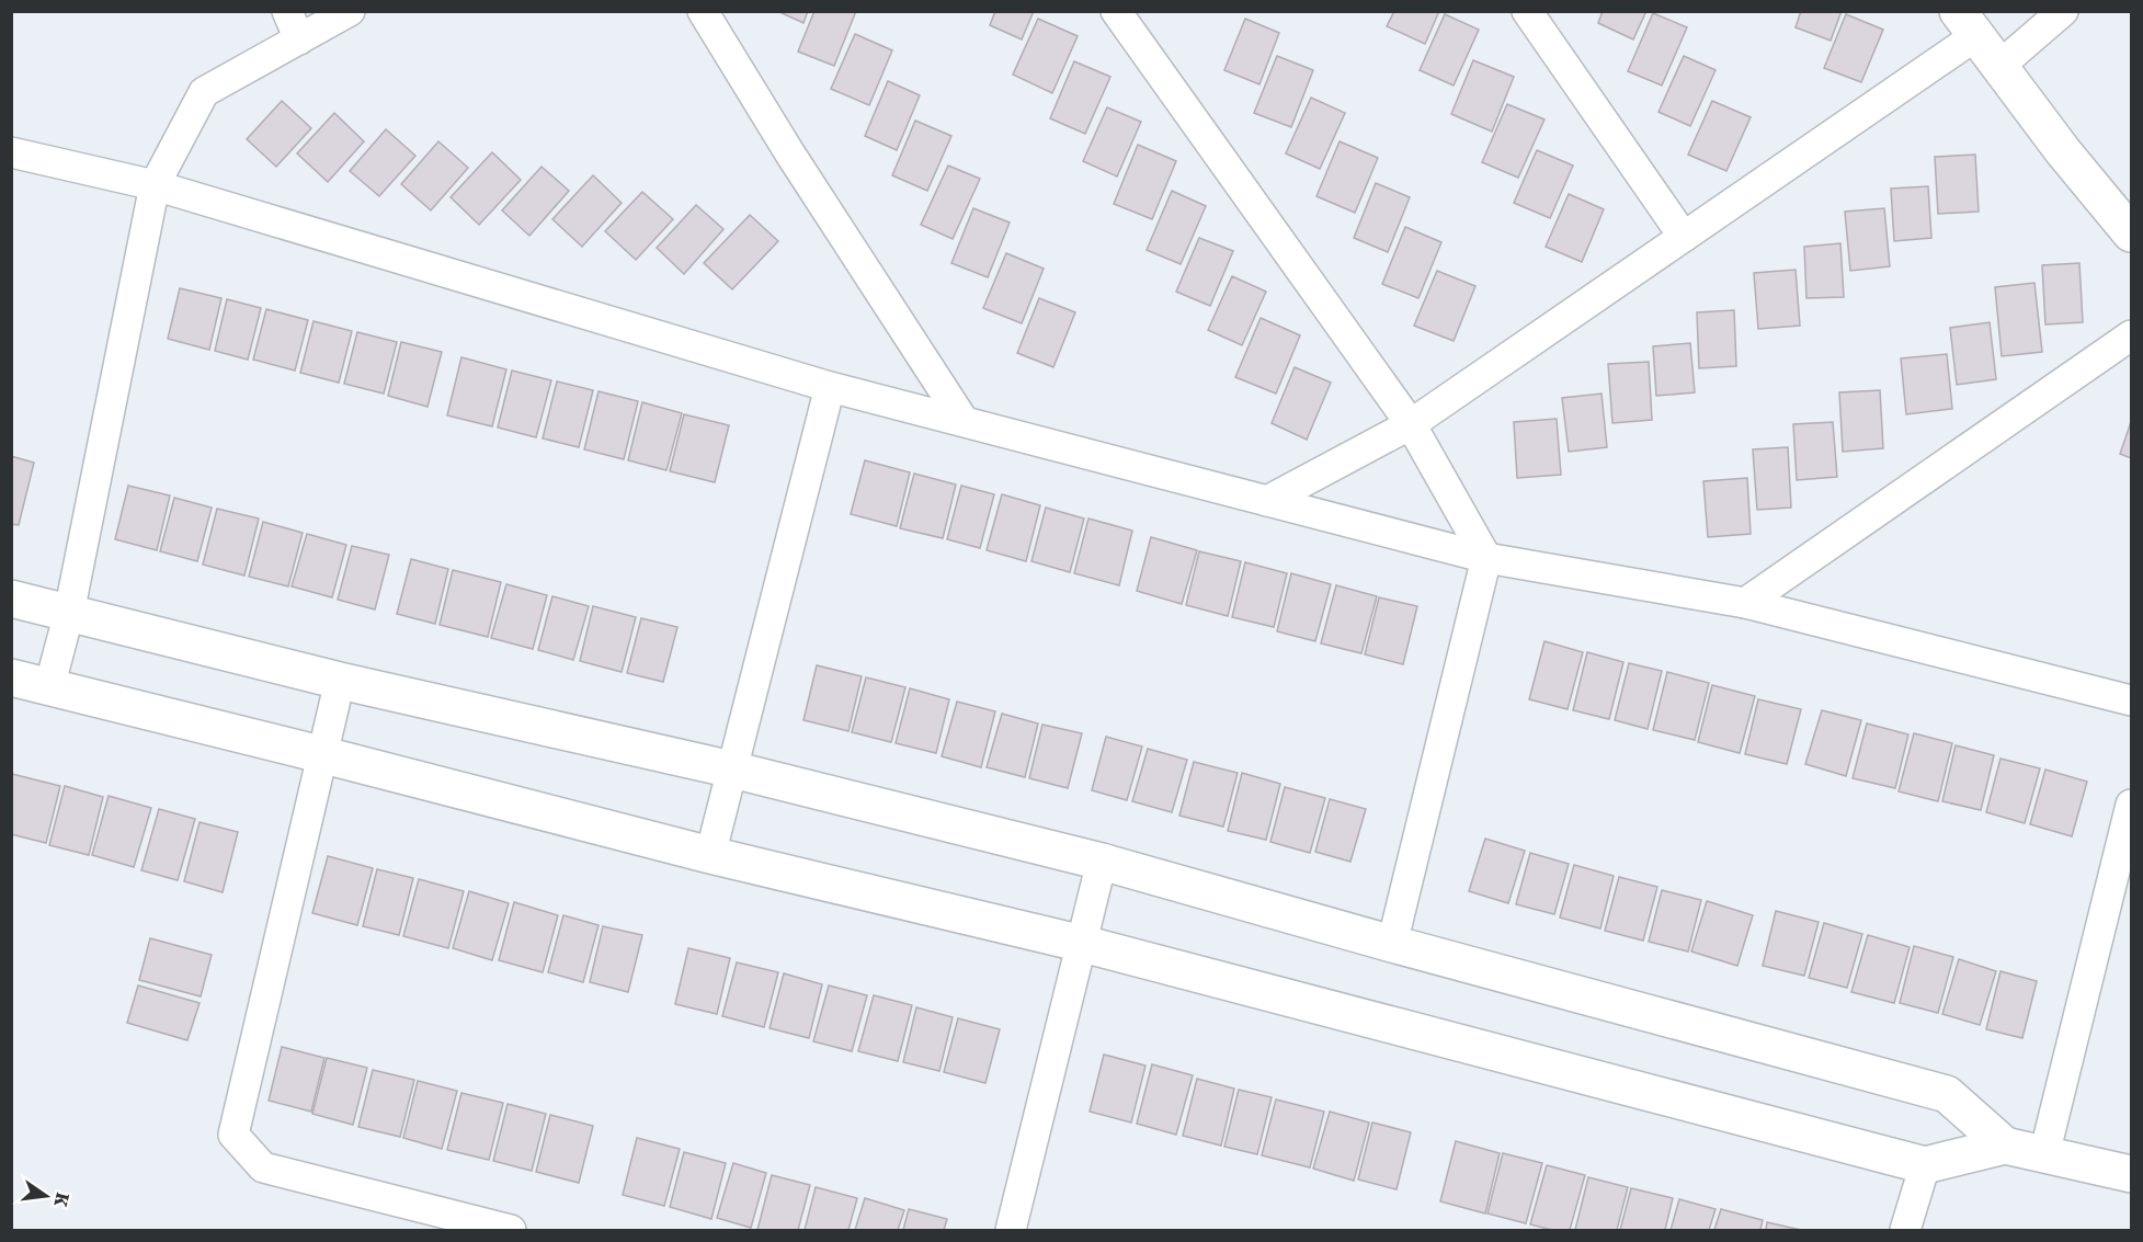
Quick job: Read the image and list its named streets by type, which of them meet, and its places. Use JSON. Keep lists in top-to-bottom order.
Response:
{
  "north": "right"
}
